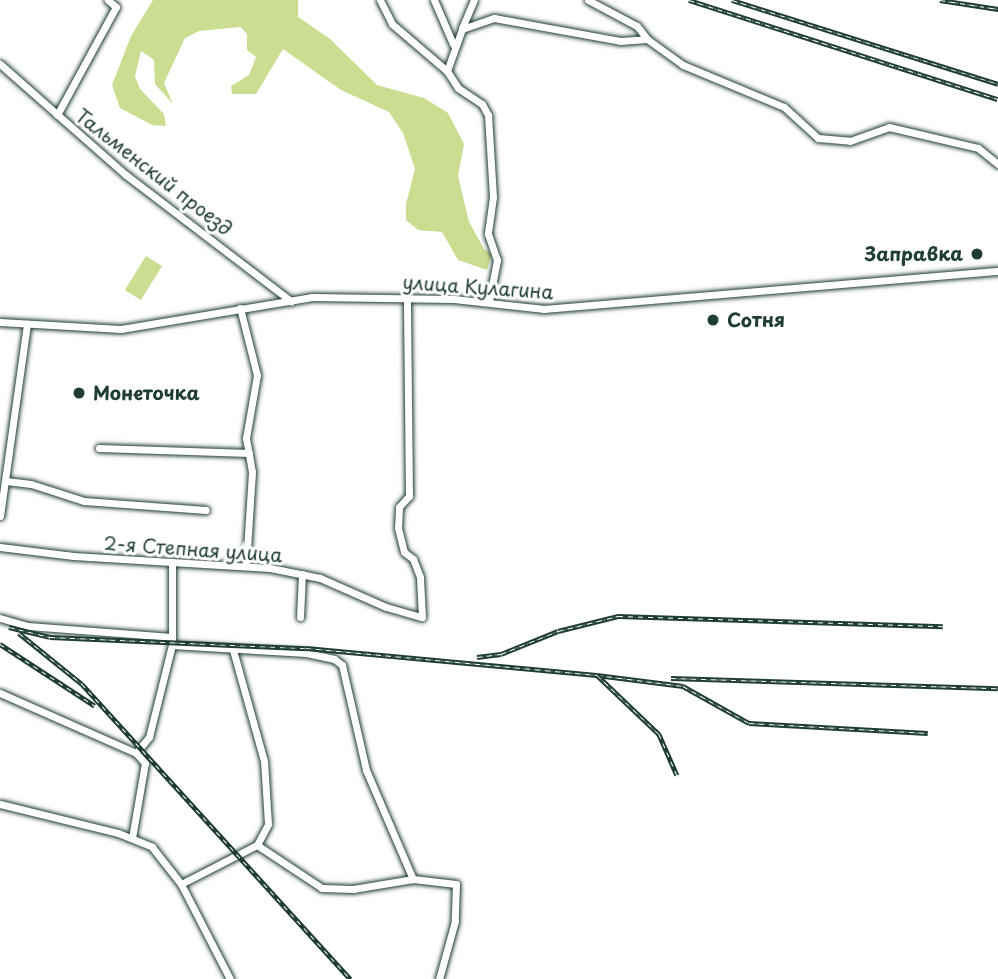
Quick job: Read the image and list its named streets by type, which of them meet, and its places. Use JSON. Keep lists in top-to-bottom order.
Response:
{
  "streets": {
    "street": ["Тальменский проезд", "улица Кулагина", "2-я Степная улица"]
  },
  "crossings": [
    ["Тальменский проезд", "улица Кулагина"],
    ["улица Кулагина", "2-я Степная улица"]
  ],
  "places": ["Заправка", "Сотня", "Монеточка"]
}
